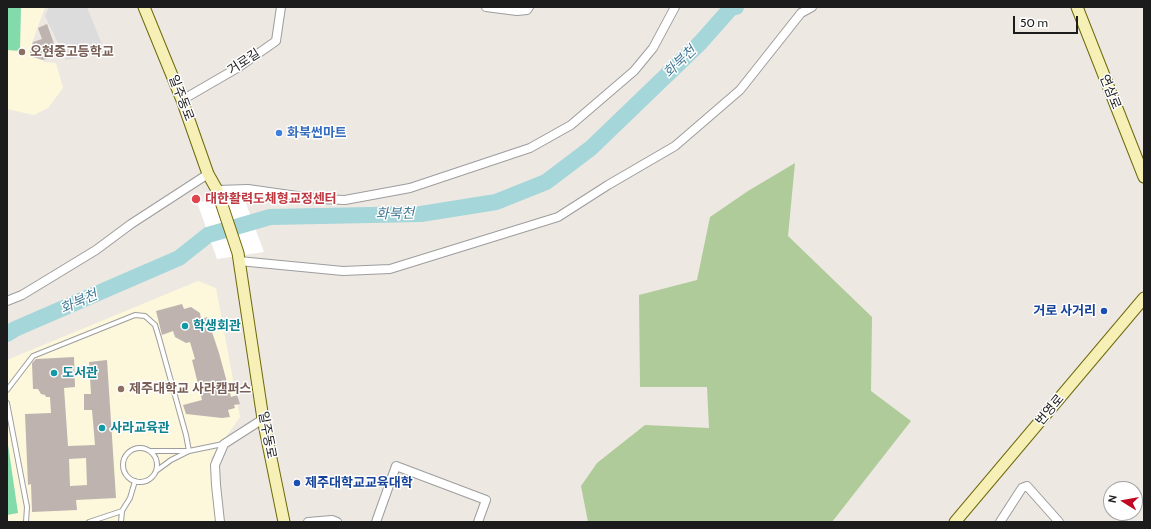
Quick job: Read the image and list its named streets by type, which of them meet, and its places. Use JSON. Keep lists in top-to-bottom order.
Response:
{
  "streets": {
    "main road": ["연삼로", "일주동로", "번영로"],
    "street": ["거로길"]
  },
  "crossings": [
    ["거로길", "일주동로"]
  ],
  "water": ["화북천"],
  "places": [
    "오현중고등학교",
    "화북썬마트",
    "대한활력도체형교정센터",
    "거로 사거리",
    "학생회관",
    "도서관",
    "제주대학교 사라캠퍼스",
    "사라교육관",
    "제주대학교교육대학"
  ],
  "scale_bar": "50 m",
  "north": "left"
}
